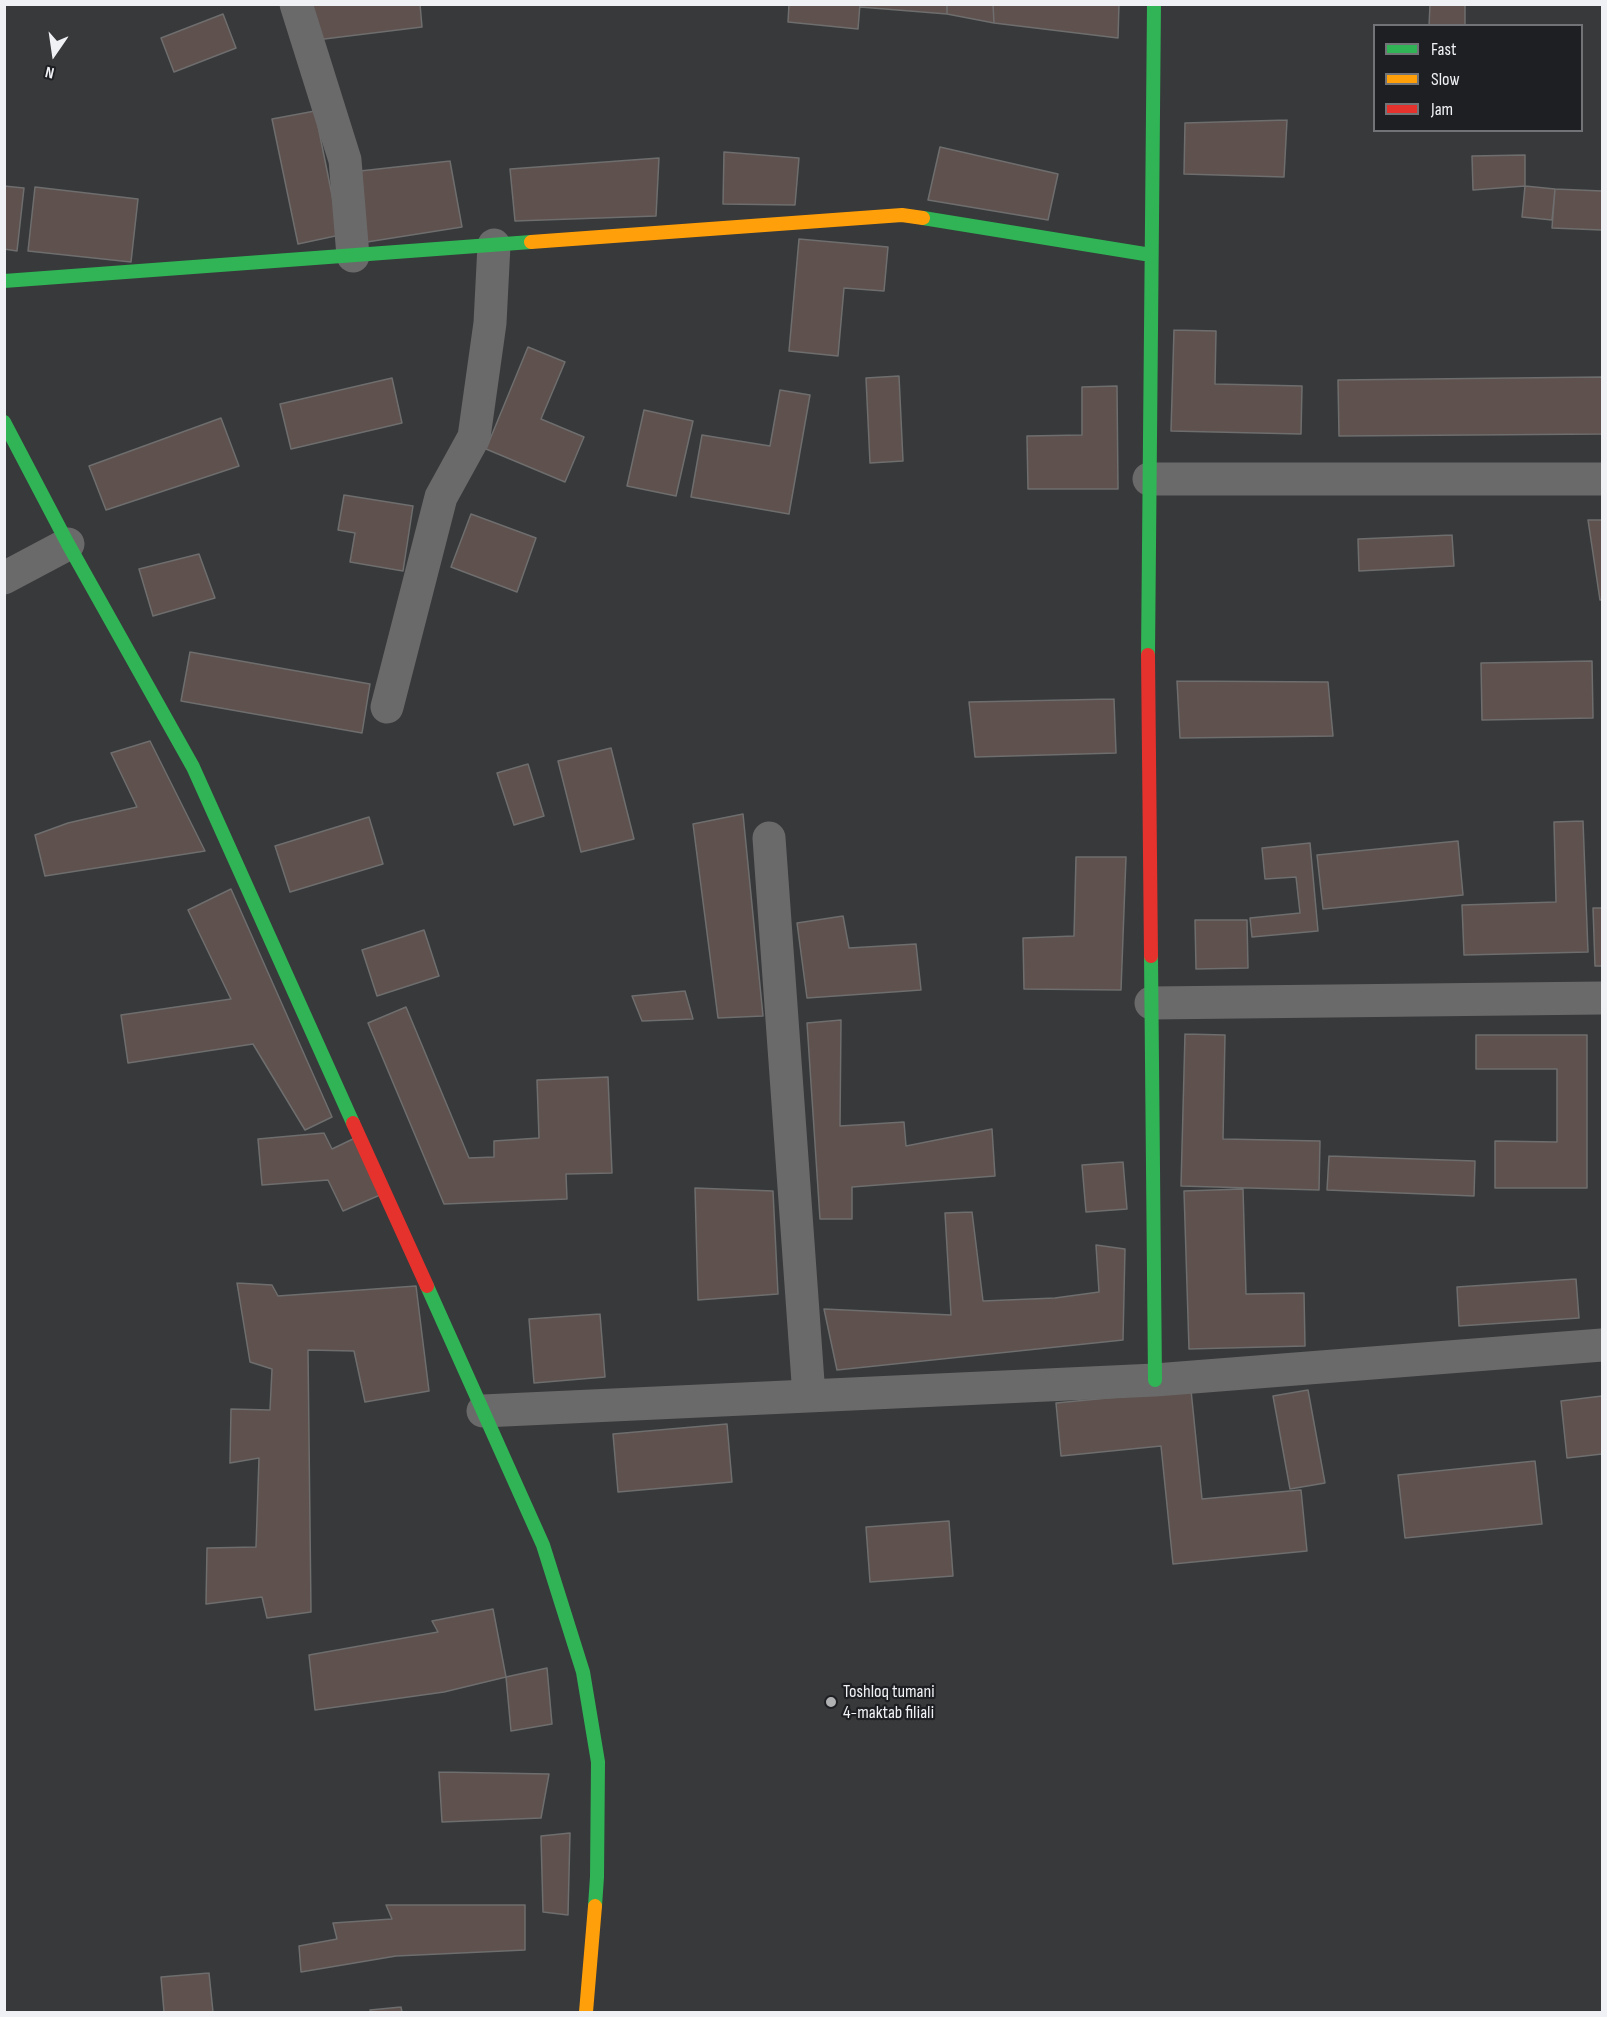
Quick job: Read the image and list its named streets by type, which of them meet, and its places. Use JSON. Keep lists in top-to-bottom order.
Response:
{
  "places": ["Toshloq tumani 4-maktab filiali"],
  "legend": ["Fast", "Slow", "Jam"],
  "north": "bottom"
}
